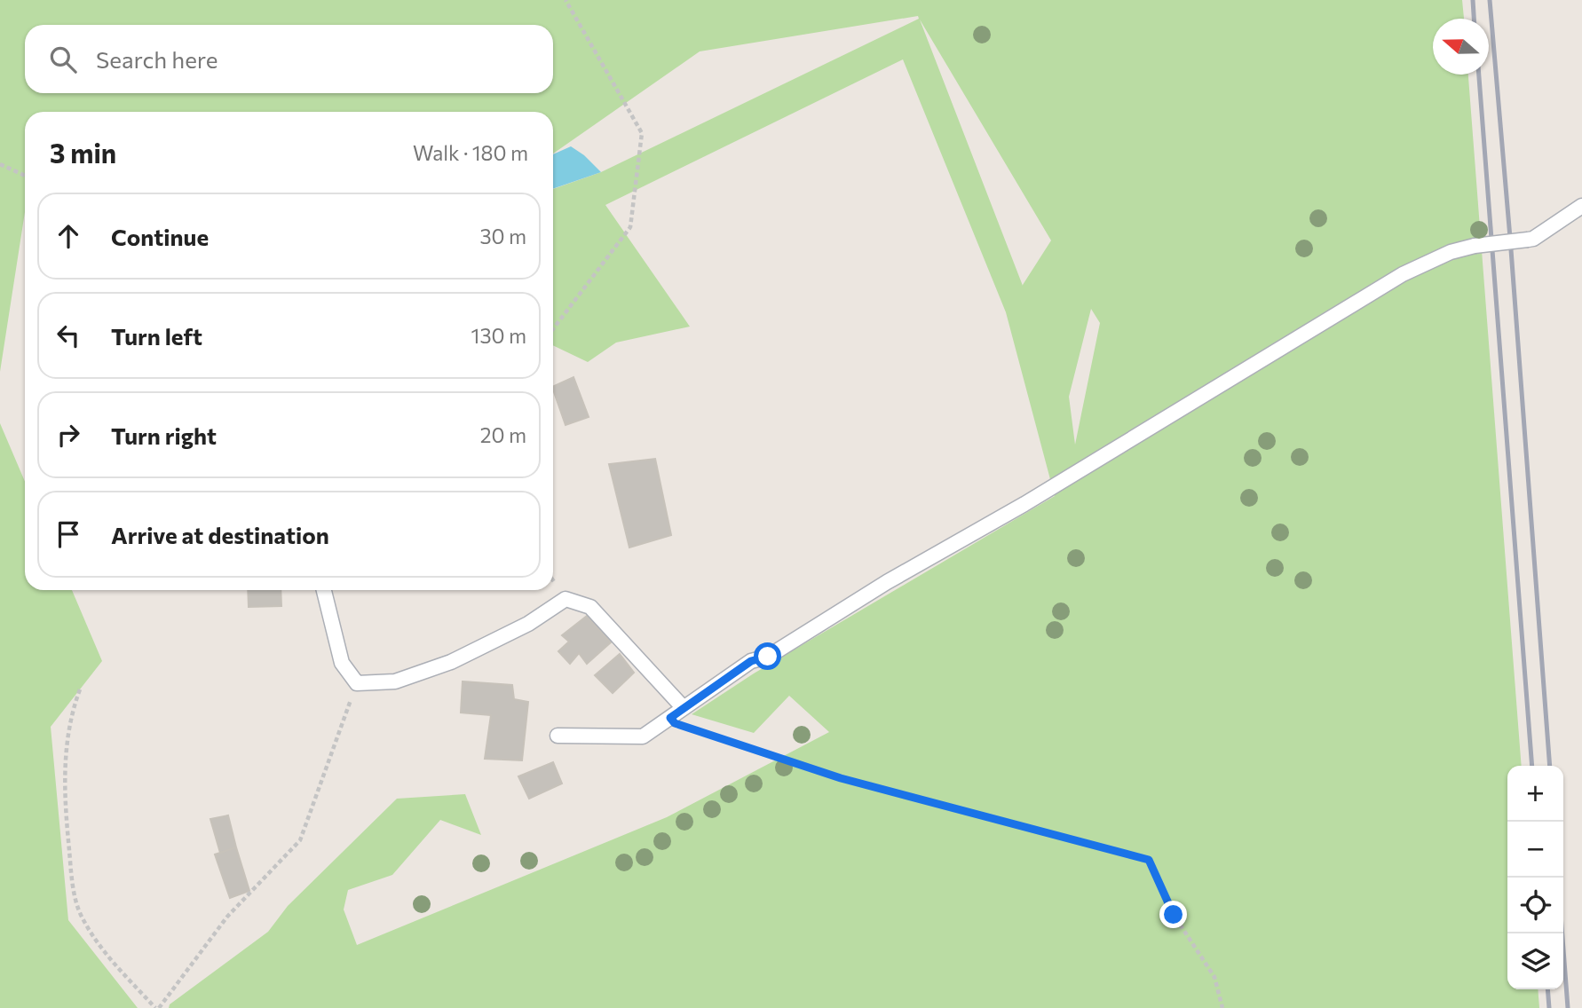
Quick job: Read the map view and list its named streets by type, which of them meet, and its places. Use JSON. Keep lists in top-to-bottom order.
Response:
{
  "north": "left",
  "page": {
    "search": "Search here",
    "heading": ["3 min", "Walk · 180 m"],
    "list": [
      ["Continue", "30 m"],
      ["Turn left", "130 m"],
      ["Turn right", "20 m"],
      "Arrive at destination"
    ],
    "map_buttons": ["+", "−"]
  }
}
